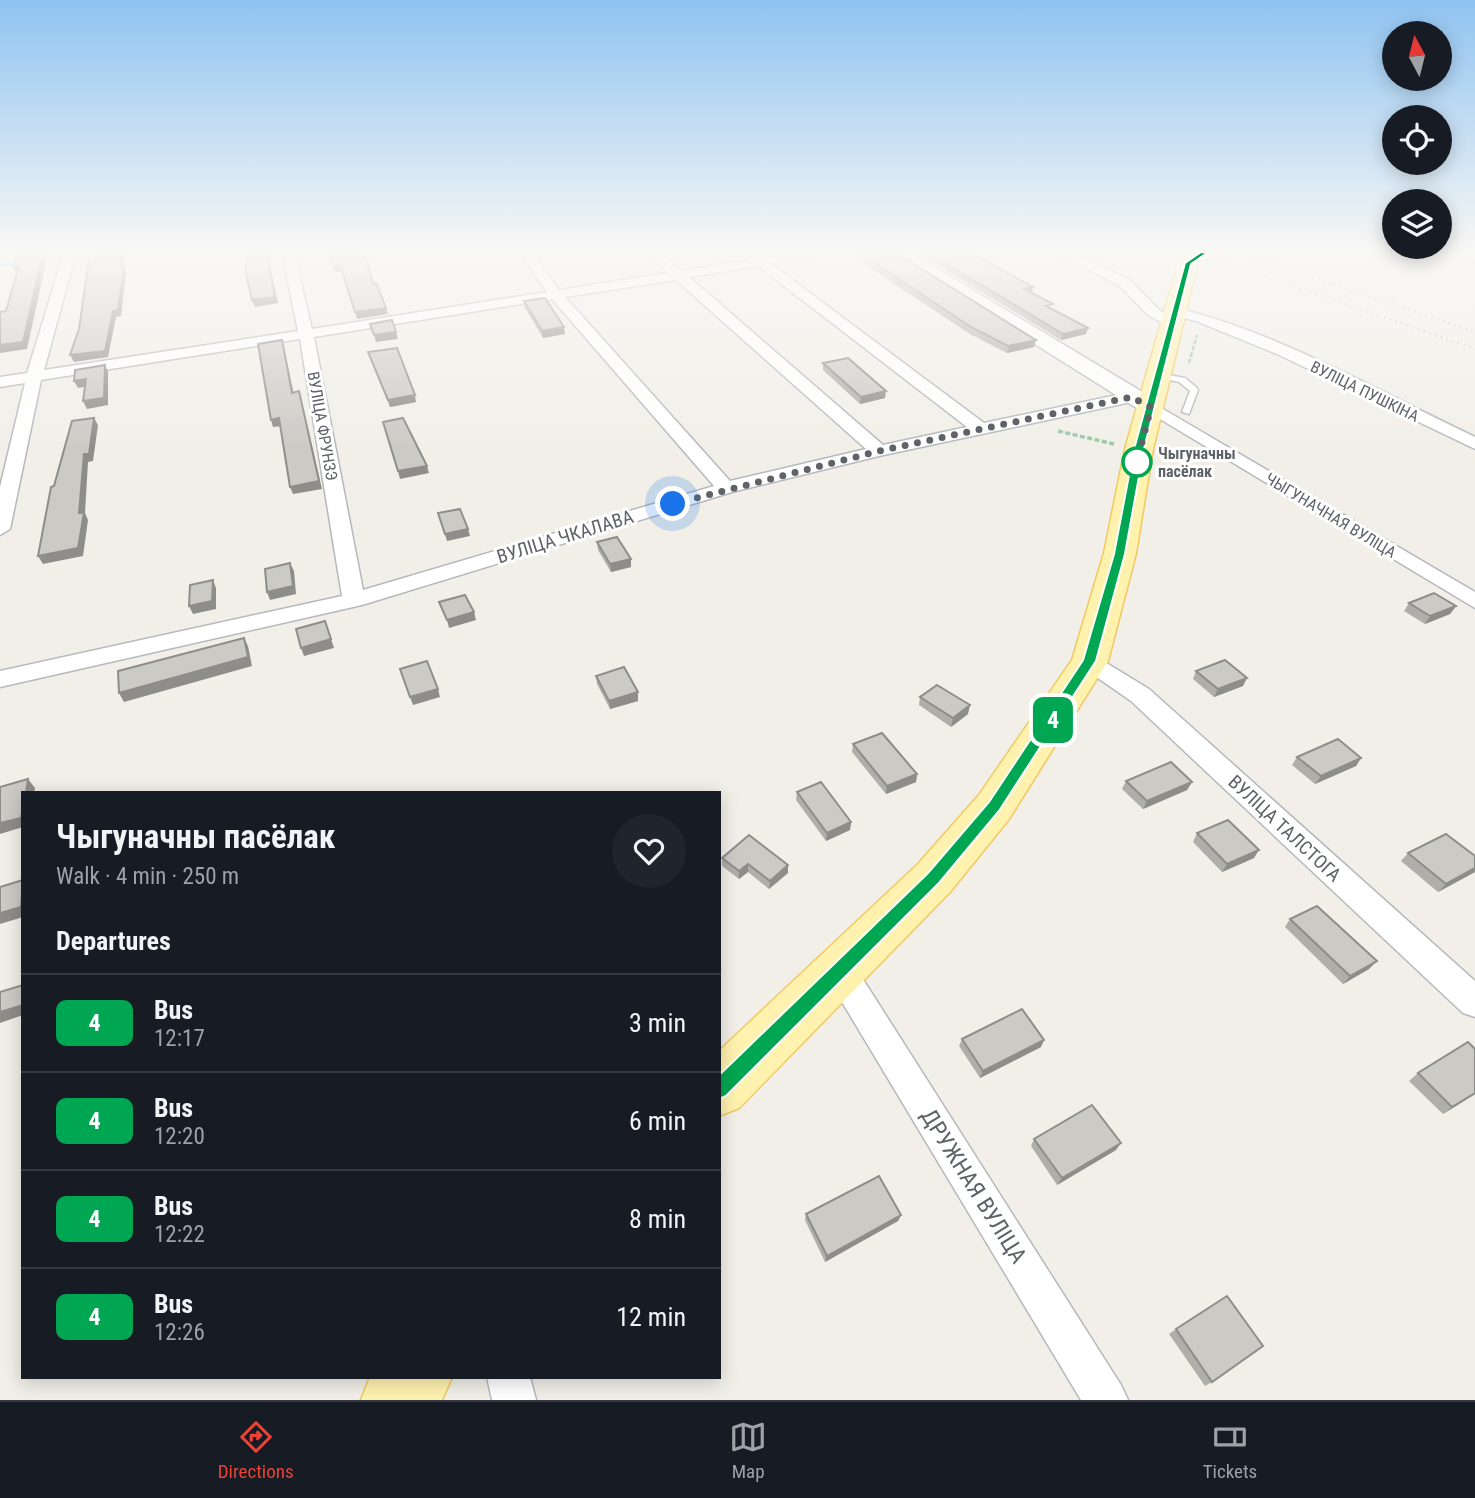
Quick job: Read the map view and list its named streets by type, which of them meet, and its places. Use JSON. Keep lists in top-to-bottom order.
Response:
{
  "streets": {
    "street": [
      "ВУЛІЦА ПУШКІНА",
      "ВУЛІЦА ФРУНЗЭ",
      "ЧЫГУНАЧНАЯ ВУЛІЦА",
      "ВУЛІЦА ЧКАЛАВА",
      "ВУЛІЦА ТАЛСТОГА",
      "ДРУЖНАЯ ВУЛІЦА"
    ]
  },
  "crossings": [
    ["ВУЛІЦА ФРУНЗЭ", "ВУЛІЦА ЧКАЛАВА"],
    ["ЧЫГУНАЧНАЯ ВУЛІЦА", "ВУЛІЦА ЧКАЛАВА"]
  ],
  "places": ["Чыгуначны пасёлак"],
  "lines": ["bus line 4"],
  "north": "top",
  "page": {
    "on_map": "4",
    "heading": [
      ["Чыгуначны пасёлак", "Walk · 4 min · 250 m"],
      "Departures"
    ],
    "list": [
      {
        "mark": "4",
        "name": "Bus",
        "note": "12:17",
        "value": "3 min"
      },
      {
        "mark": "4",
        "name": "Bus",
        "note": "12:20",
        "value": "6 min"
      },
      {
        "mark": "4",
        "name": "Bus",
        "note": "12:22",
        "value": "8 min"
      },
      {
        "mark": "4",
        "name": "Bus",
        "note": "12:26",
        "value": "12 min"
      }
    ],
    "tabs": ["Directions", "Map", "Tickets"]
  }
}
